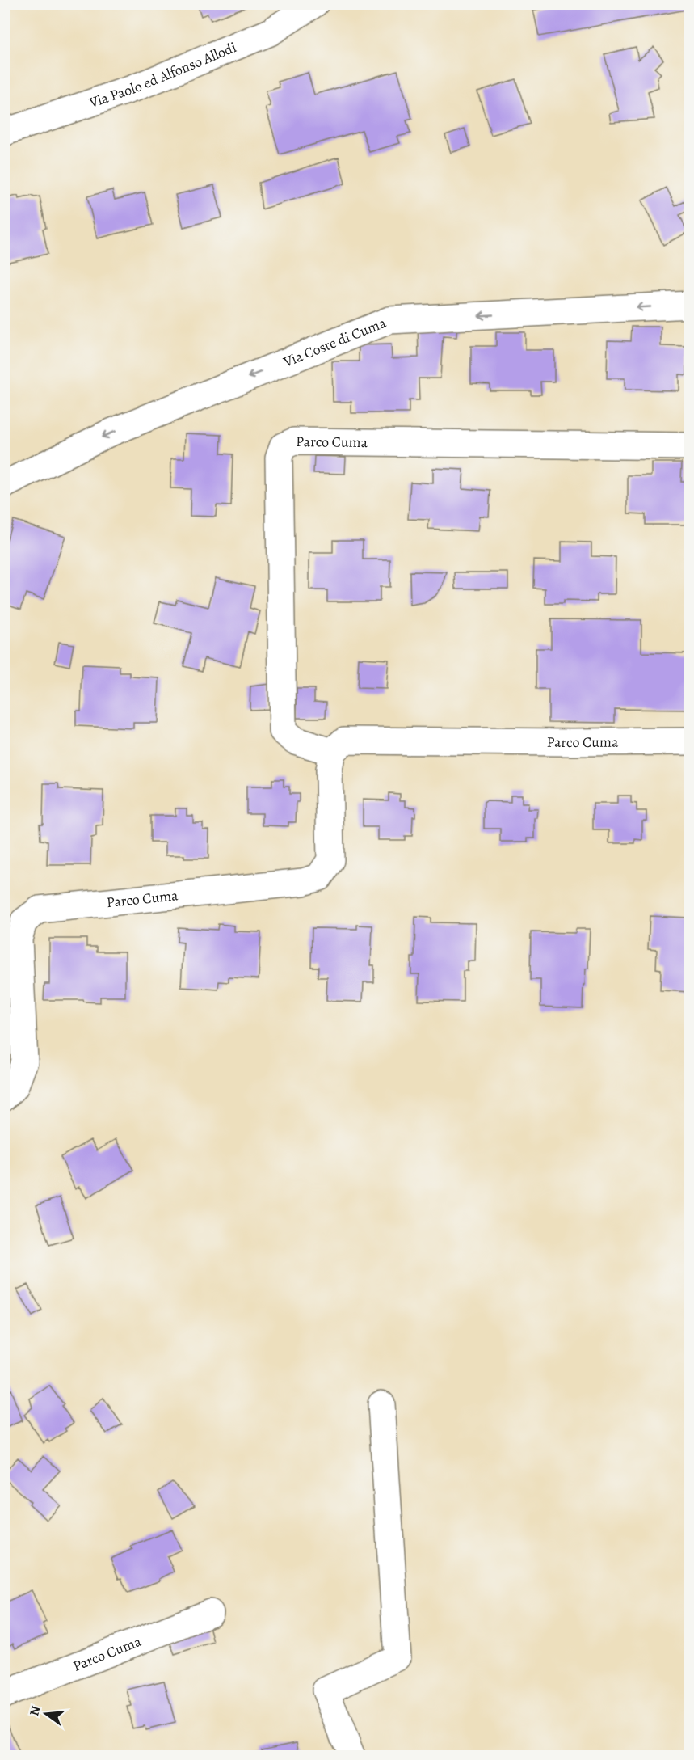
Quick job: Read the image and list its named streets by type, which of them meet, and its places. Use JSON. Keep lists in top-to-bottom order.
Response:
{
  "streets": {
    "street": ["Via Paolo ed Alfonso Allodi", "Via Coste di Cuma", "Parco Cuma"]
  },
  "one_way": ["Via Coste di Cuma"],
  "north": "left"
}
